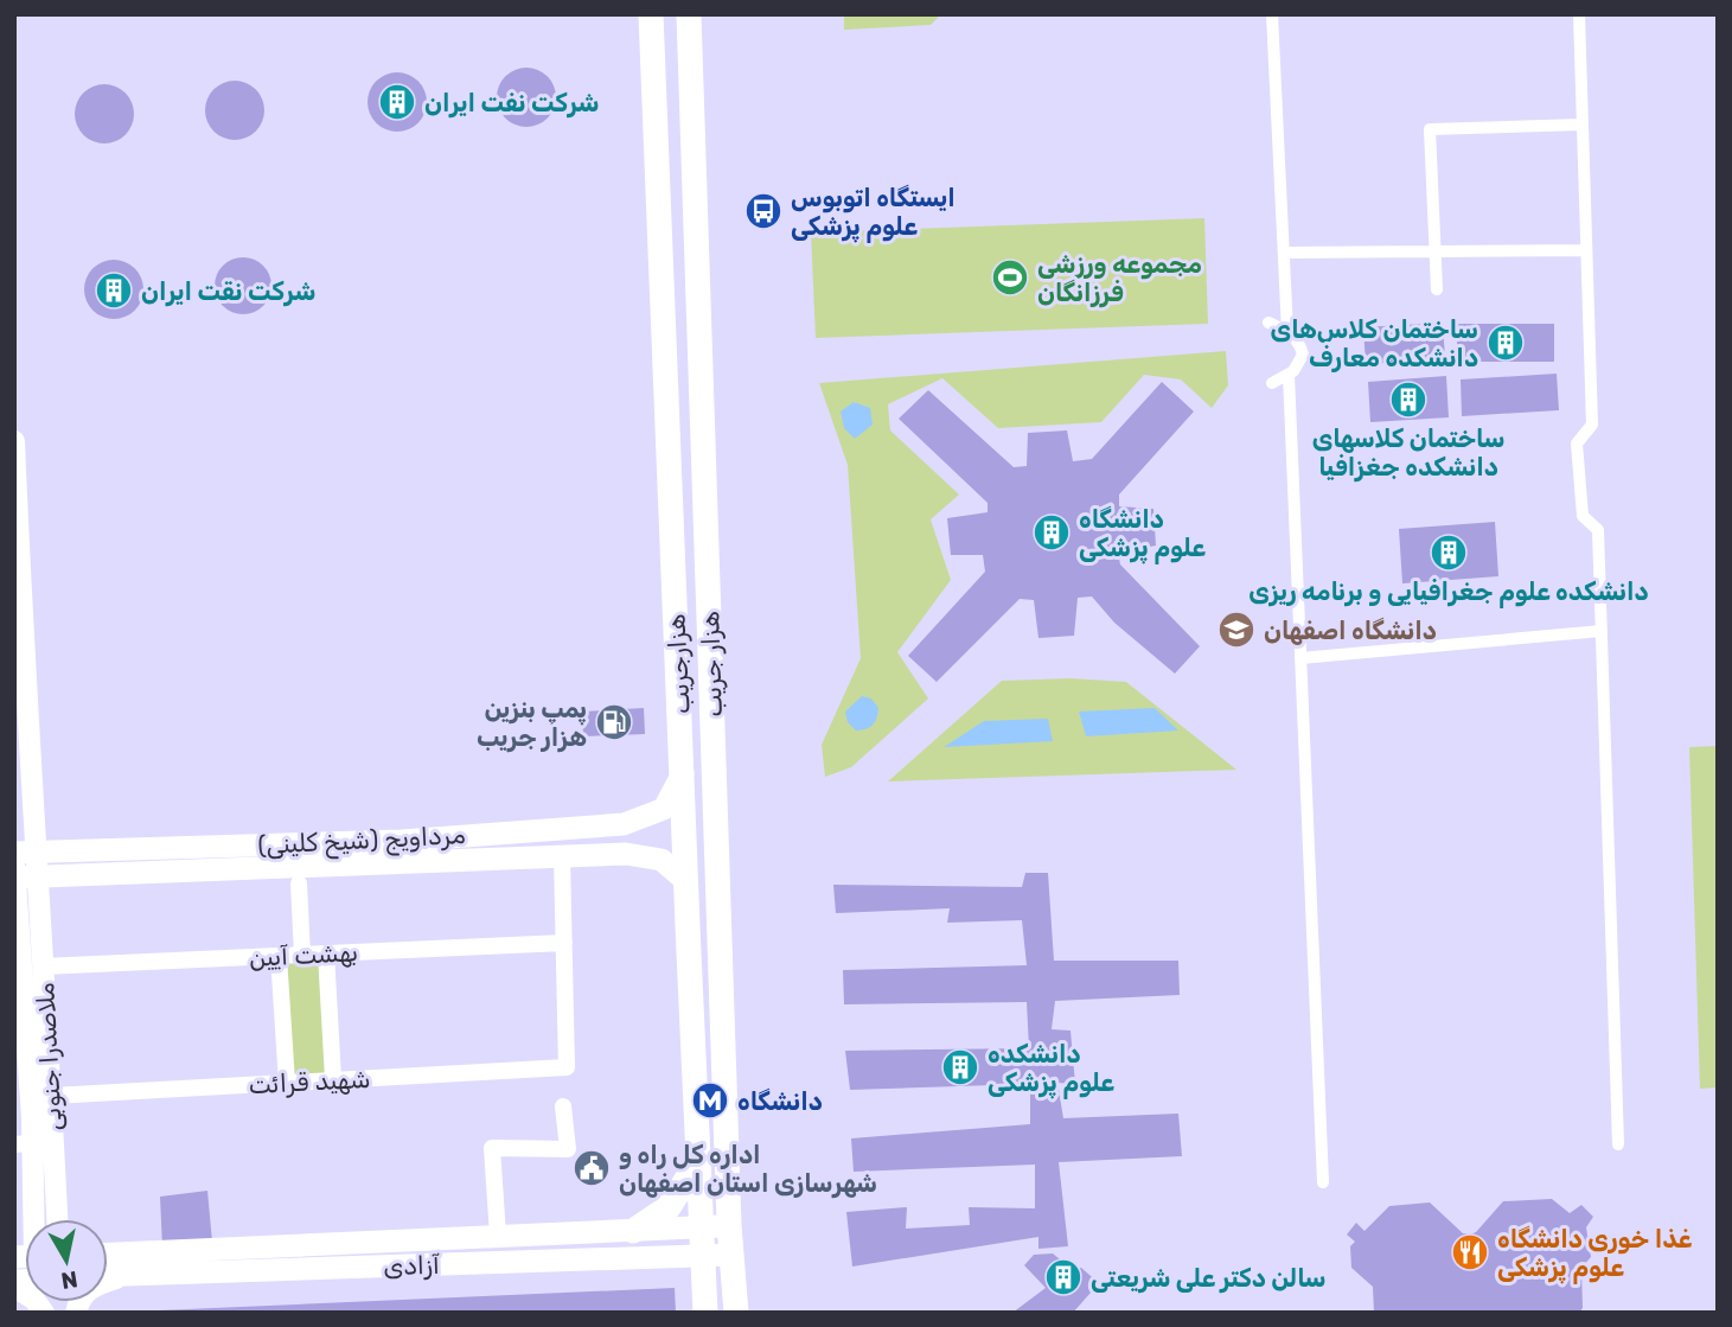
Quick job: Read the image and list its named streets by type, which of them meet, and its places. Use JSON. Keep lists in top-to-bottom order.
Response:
{
  "streets": {
    "main road": [
      "هزارجریب",
      "هزار جریب",
      "مرداویج (شیخ کلینی)",
      "آزادی"
    ],
    "street": ["بهشت آیین", "ملاصدرا جنوبی", "شهید قرائت"]
  },
  "crossings": [
    ["هزارجریب", "مرداویج (شیخ کلینی)"],
    ["هزارجریب", "آزادی"],
    ["هزار جریب", "آزادی"],
    ["مرداویج (شیخ کلینی)", "ملاصدرا جنوبی"],
    ["بهشت آیین", "ملاصدرا جنوبی"],
    ["بهشت آیین", "شهید قرائت"],
    ["ملاصدرا جنوبی", "شهید قرائت"]
  ],
  "places": {
    "building": [
      "شرکت نفت ایران",
      "شرکت نقت ایران",
      "ساختمان کلاس‌های دانشکده معارف",
      "ساختمان کلاسهای دانشکده جغزافیا",
      "دانشگاه علوم پزشکی",
      "دانشکده علوم جغرافیایی و برنامه ریزی",
      "دانشکده علوم پزشکی",
      "سالن دکتر علی شریعتی"
    ],
    "bus stop": ["ایستگاه اتوبوس علوم پزشکی"],
    "sports": ["مجموعه ورزشی فرزانگان"],
    "school or university": ["دانشگاه اصفهان"],
    "fuel station": ["پمپ بنزین هزار جریب"],
    "metro station": ["دانشگاه"],
    "public building": ["اداره کل راه و شهرسازی استان اصفهان"],
    "restaurant": ["غذا خوری دانشگاه علوم پزشکی"]
  },
  "north": "bottom"
}
